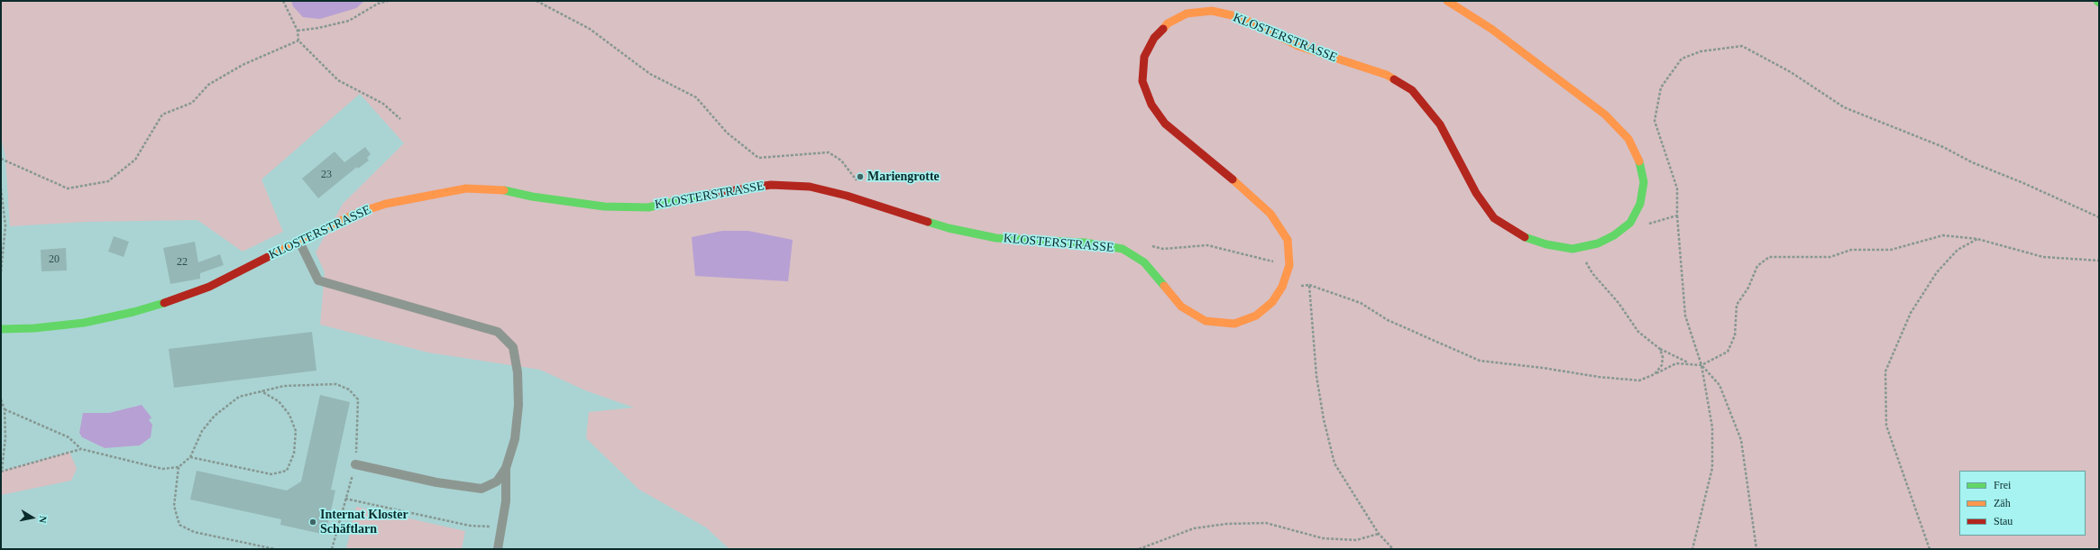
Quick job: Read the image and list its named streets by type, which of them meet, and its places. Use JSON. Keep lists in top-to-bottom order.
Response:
{
  "streets": {
    "main road": ["KLOSTERSTRASSE"]
  },
  "places": ["Mariengrotte", "Internat Kloster Schäftlarn"],
  "house_numbers": ["23", "20", "22"],
  "legend": ["Frei", "Zäh", "Stau"],
  "north": "right"
}
